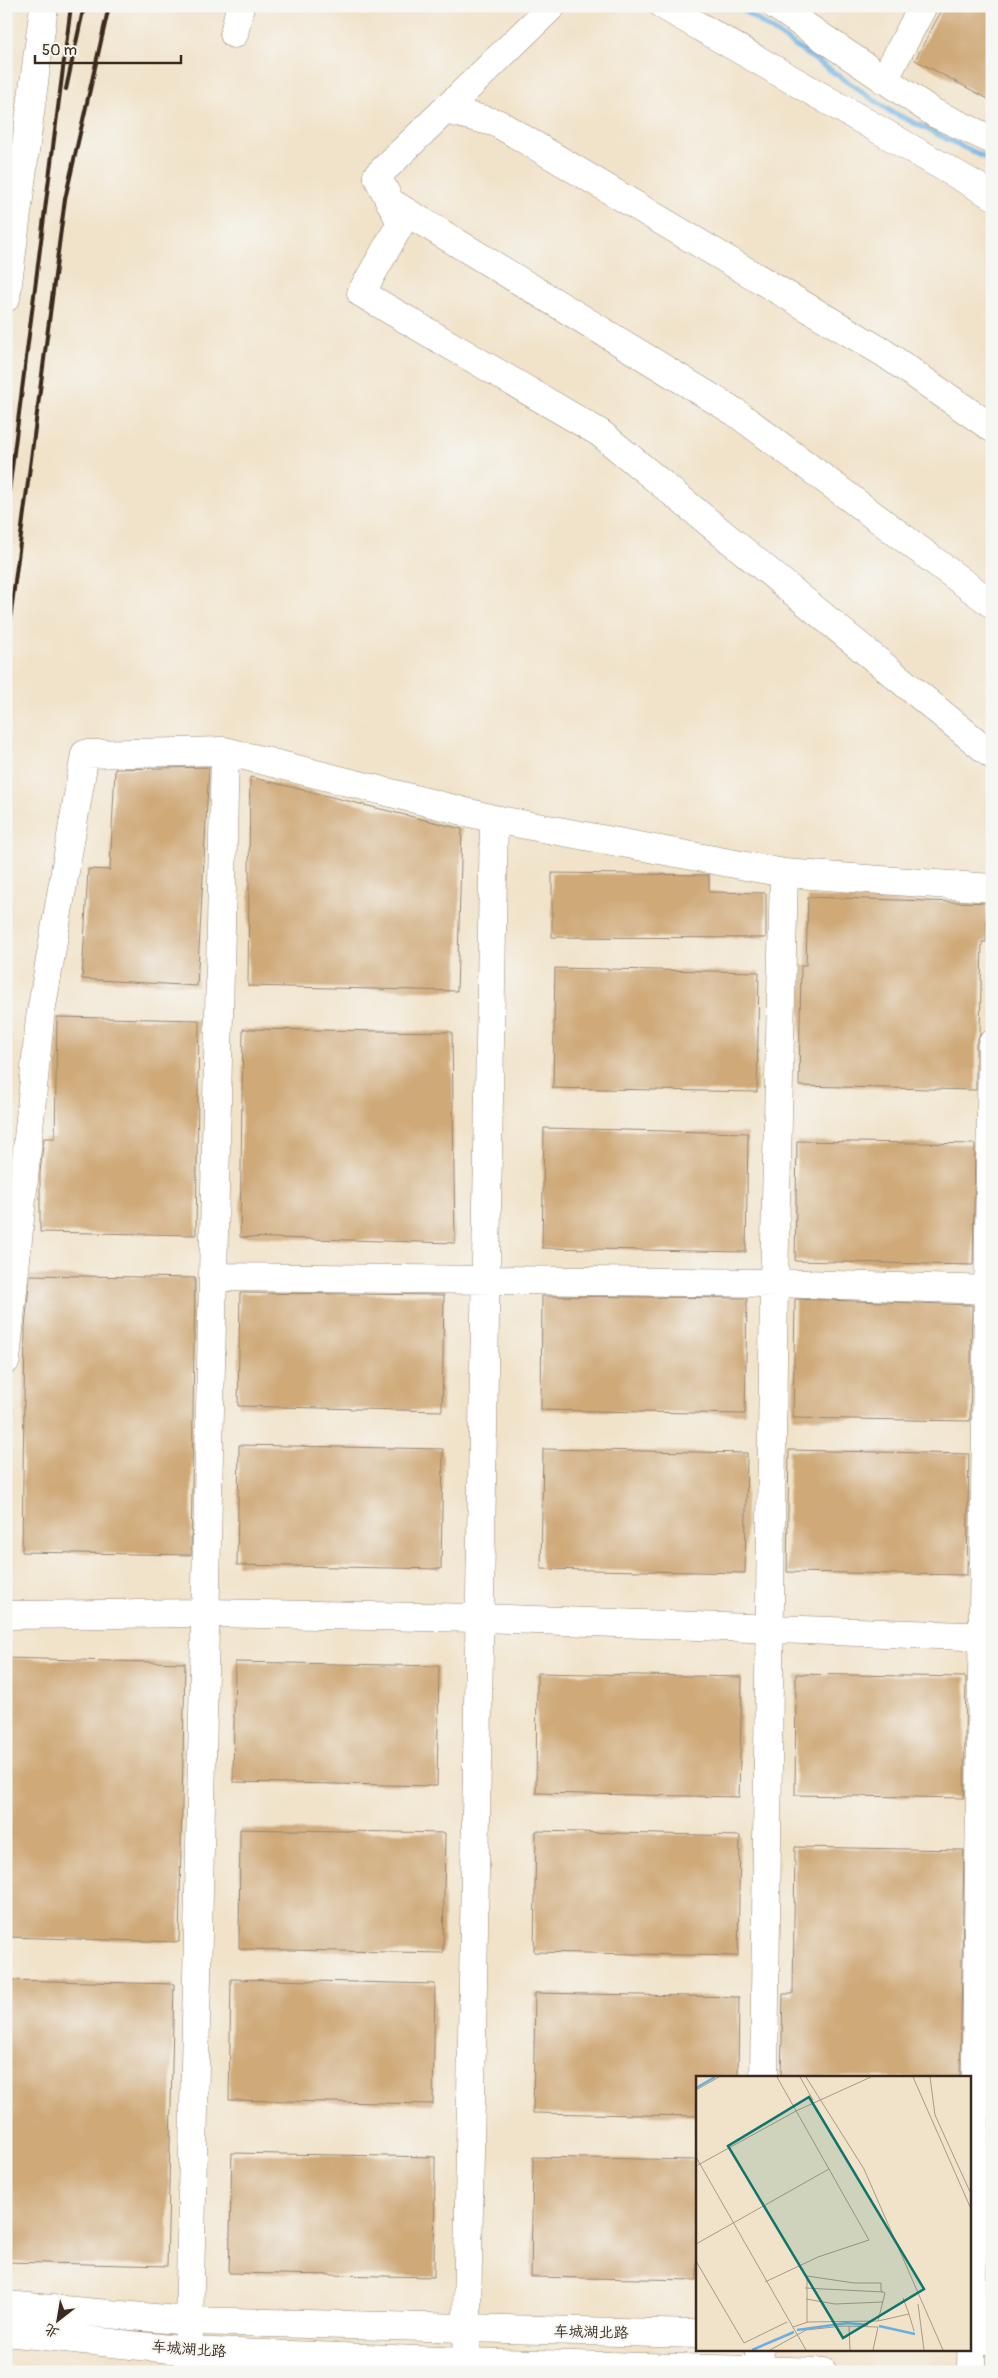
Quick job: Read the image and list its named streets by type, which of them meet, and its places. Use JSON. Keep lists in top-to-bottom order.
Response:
{
  "streets": {
    "street": ["车城湖北路"]
  },
  "scale_bar": "50 m",
  "north": "bottom left"
}
